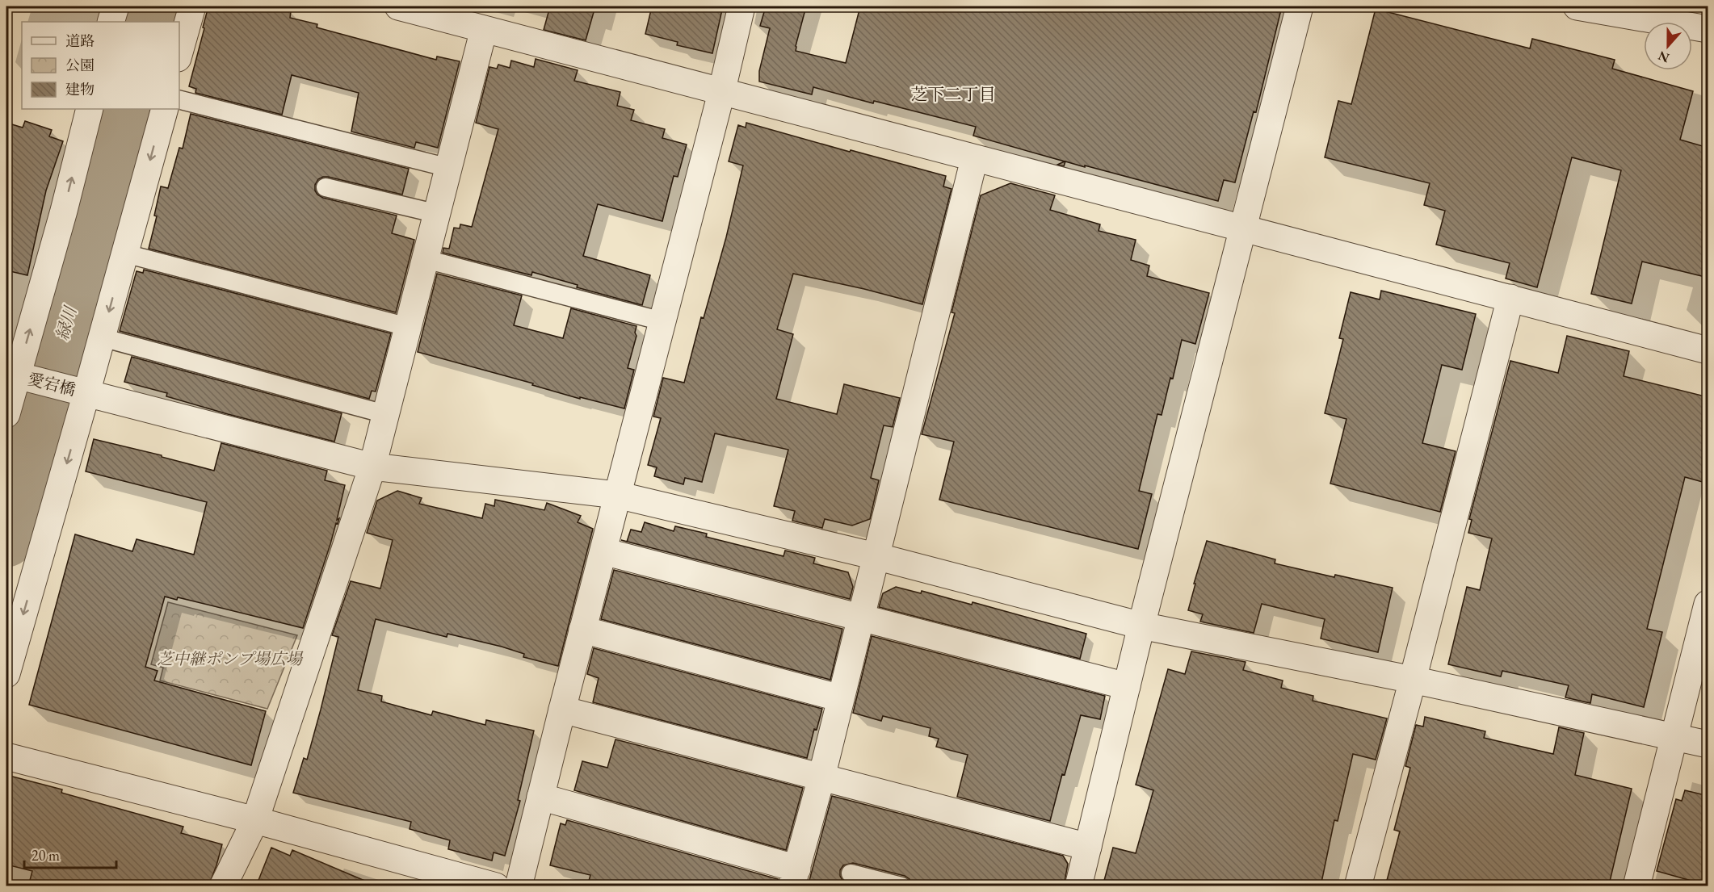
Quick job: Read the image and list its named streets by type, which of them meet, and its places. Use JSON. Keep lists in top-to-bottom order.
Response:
{
  "streets": {
    "street": ["愛宕橋"]
  },
  "districts": ["芝下二丁目"],
  "water": ["緑川"],
  "parks": ["芝中継ポンプ場広場"],
  "legend": ["道路", "公園", "建物"],
  "scale_bar": "20 m",
  "north": "bottom"
}
